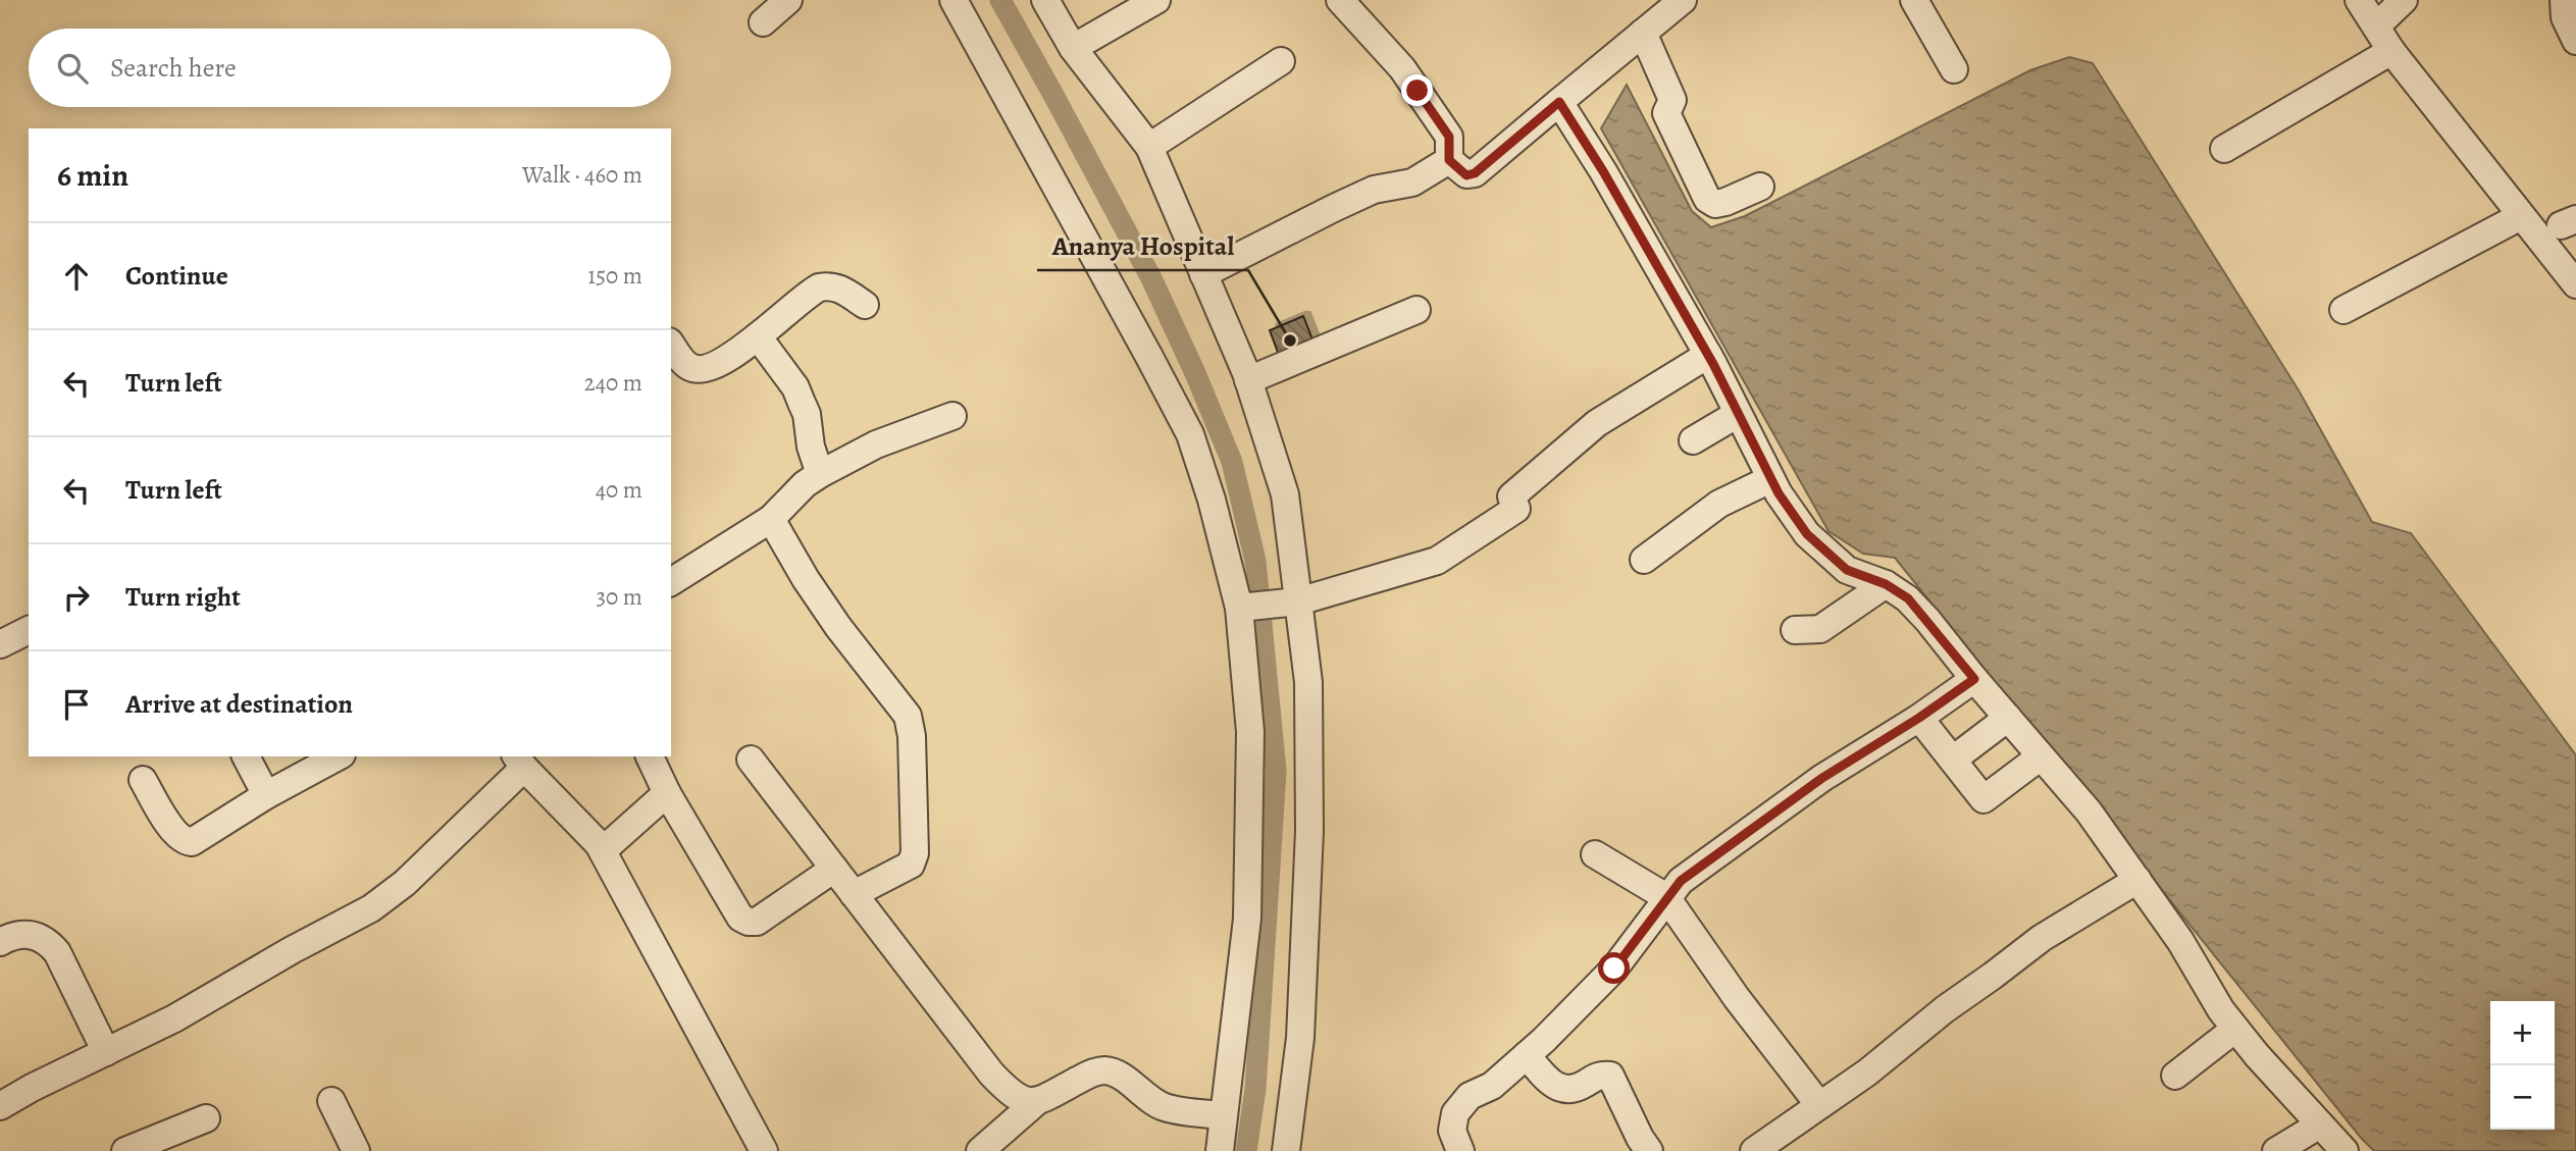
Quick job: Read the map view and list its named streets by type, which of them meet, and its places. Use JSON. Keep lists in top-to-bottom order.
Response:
{
  "places": ["Ananya Hospital"],
  "page": {
    "search": "Search here",
    "heading": ["6 min", "Walk · 460 m"],
    "list": [
      ["Continue", "150 m"],
      ["Turn left", "240 m"],
      ["Turn left", "40 m"],
      ["Turn right", "30 m"],
      "Arrive at destination"
    ],
    "map_buttons": ["+", "−"]
  }
}
